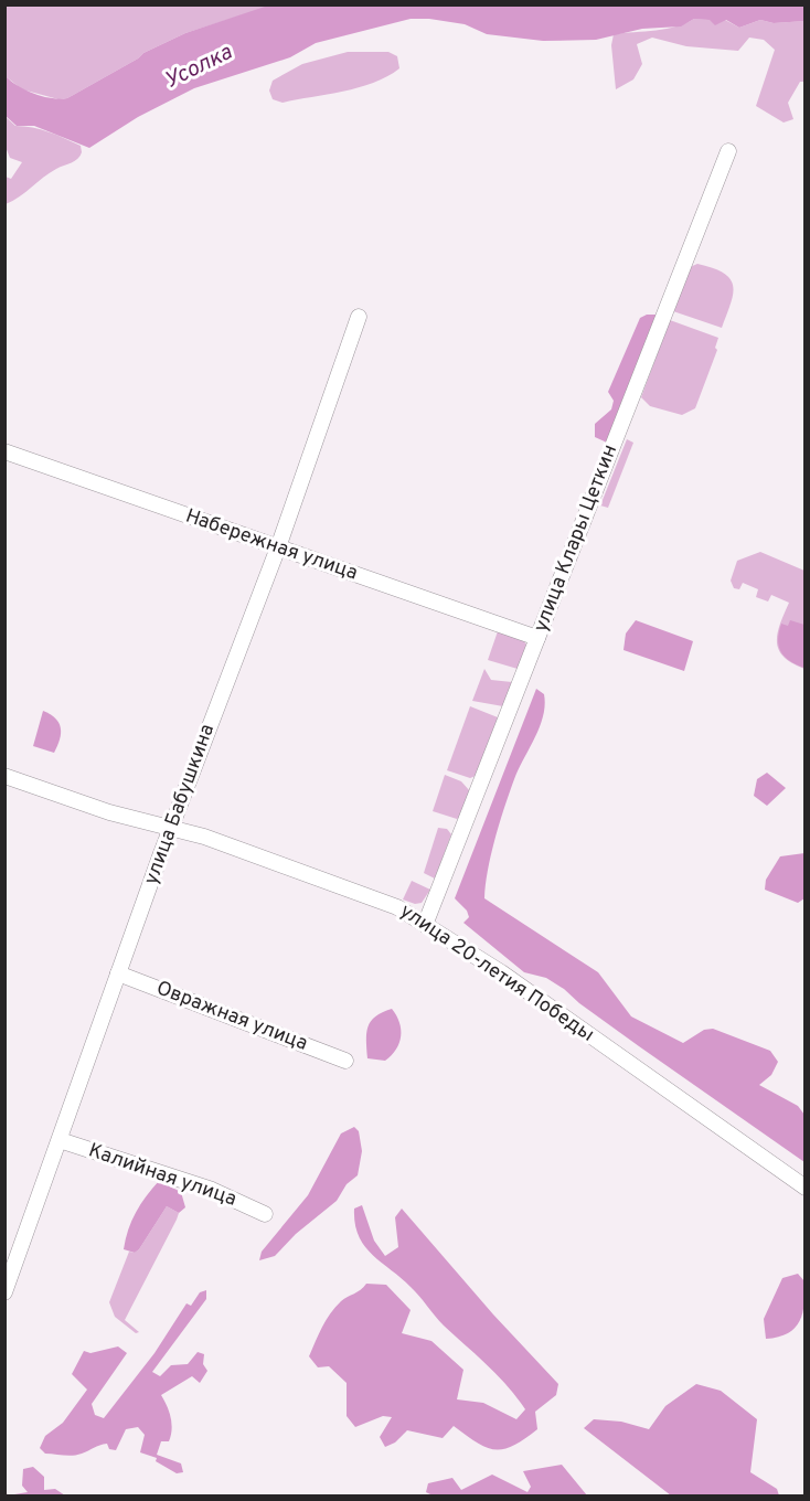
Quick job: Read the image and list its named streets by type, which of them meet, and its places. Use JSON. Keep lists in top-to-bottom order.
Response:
{
  "streets": {
    "street": [
      "улица Клары Цеткин",
      "Набережная улица",
      "улица Бабушкина",
      "улица 20-летия Победы",
      "Овражная улица",
      "Калийная улица"
    ]
  },
  "crossings": [
    ["улица Клары Цеткин", "Набережная улица"],
    ["улица Клары Цеткин", "улица 20-летия Победы"],
    ["Набережная улица", "улица Бабушкина"],
    ["улица Бабушкина", "улица 20-летия Победы"],
    ["улица Бабушкина", "Овражная улица"],
    ["улица Бабушкина", "Калийная улица"]
  ],
  "water": ["Усолка"]
}
